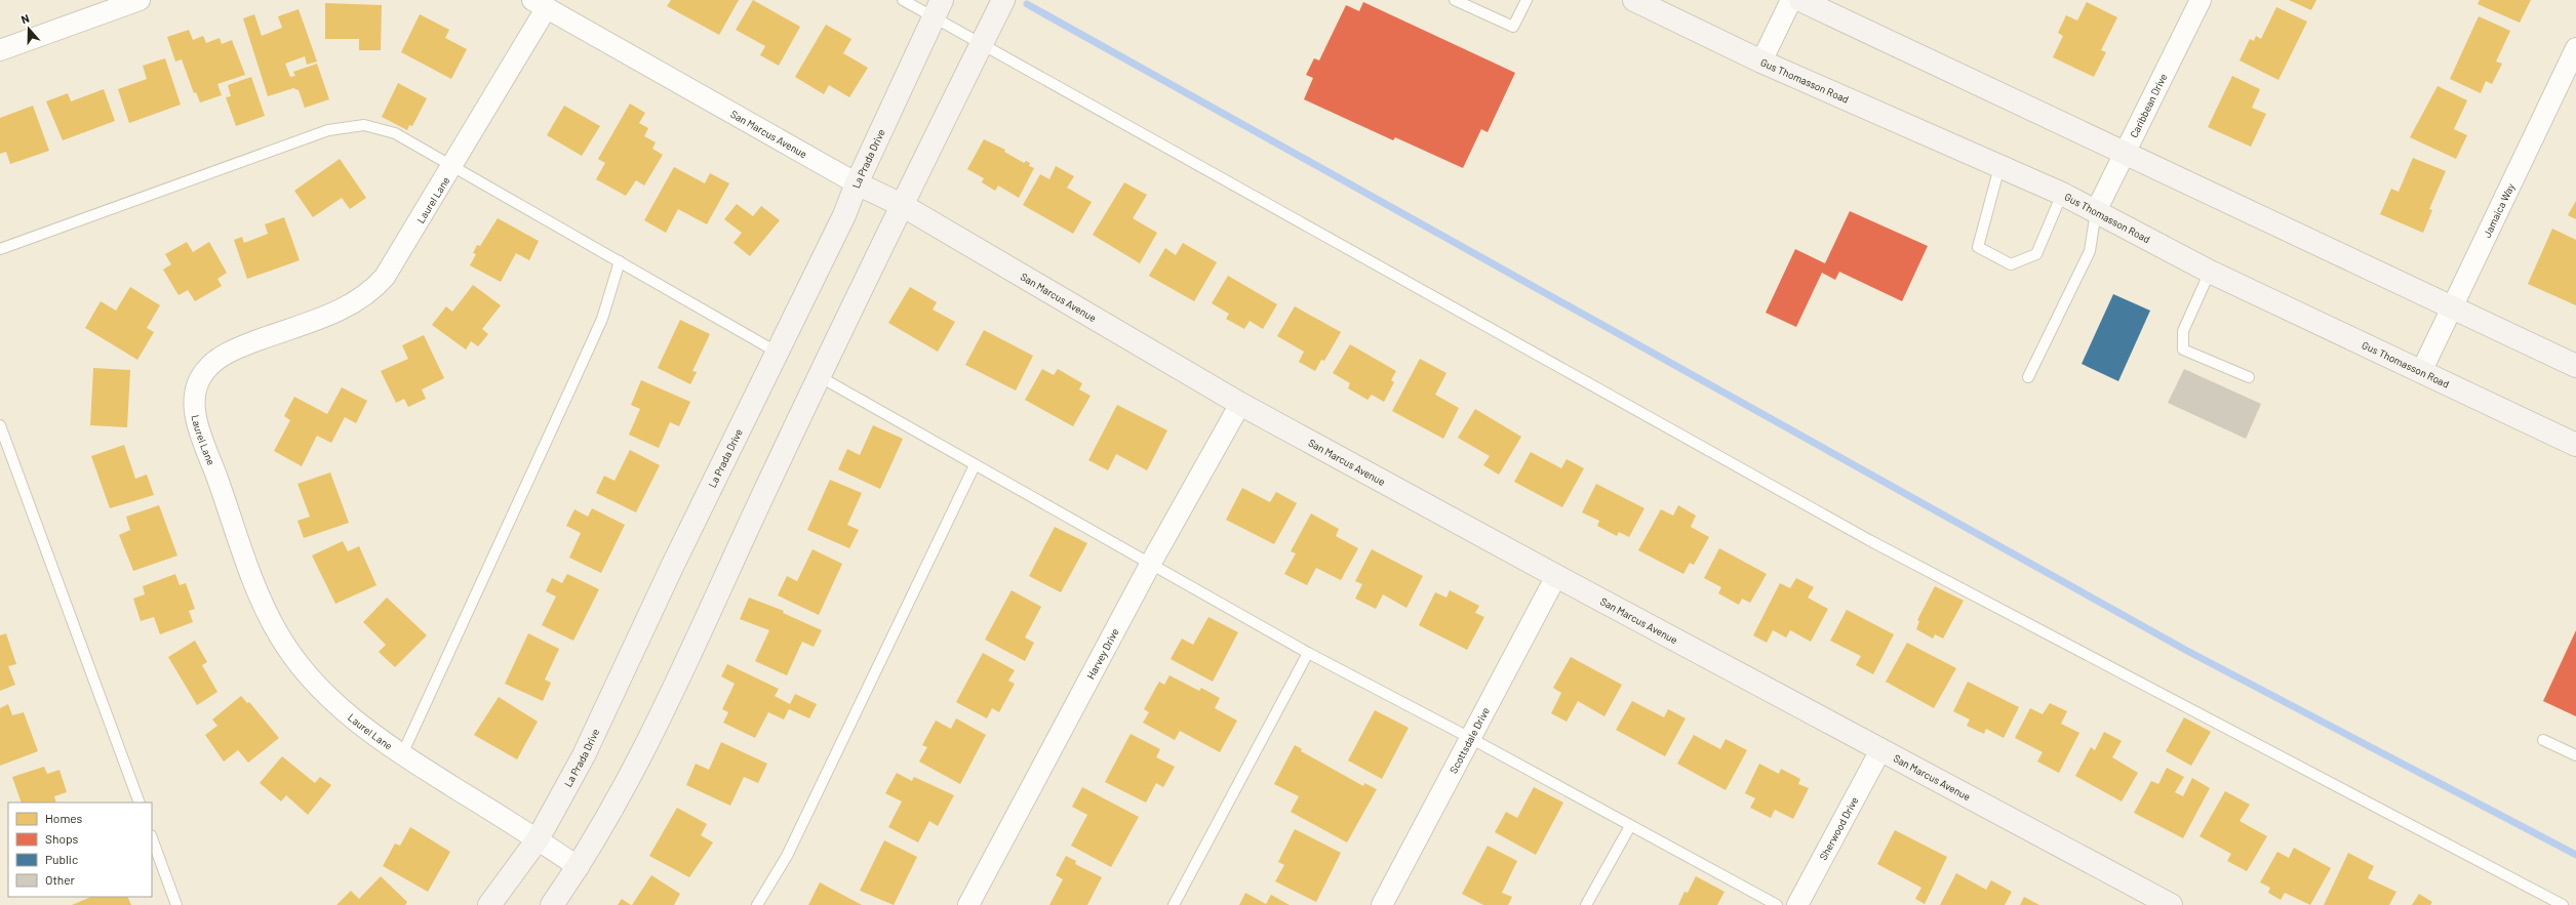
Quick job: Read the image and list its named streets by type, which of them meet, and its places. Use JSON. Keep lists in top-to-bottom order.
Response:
{
  "streets": {
    "main road": ["Gus Thomasson Road", "San Marcus Avenue", "La Prada Drive"],
    "street": [
      "Caribbean Drive",
      "Laurel Lane",
      "Jamaica Way",
      "Harvey Drive",
      "Scottsdale Drive",
      "Sherwood Drive"
    ]
  },
  "crossings": [
    ["Gus Thomasson Road", "Caribbean Drive"],
    ["Gus Thomasson Road", "Jamaica Way"],
    ["San Marcus Avenue", "La Prada Drive"],
    ["San Marcus Avenue", "Laurel Lane"],
    ["San Marcus Avenue", "Harvey Drive"],
    ["San Marcus Avenue", "Scottsdale Drive"],
    ["San Marcus Avenue", "Sherwood Drive"],
    ["La Prada Drive", "Laurel Lane"]
  ],
  "legend": [
    "Homes",
    "Shops",
    "Public",
    "Other"
  ],
  "north": "top"
}
